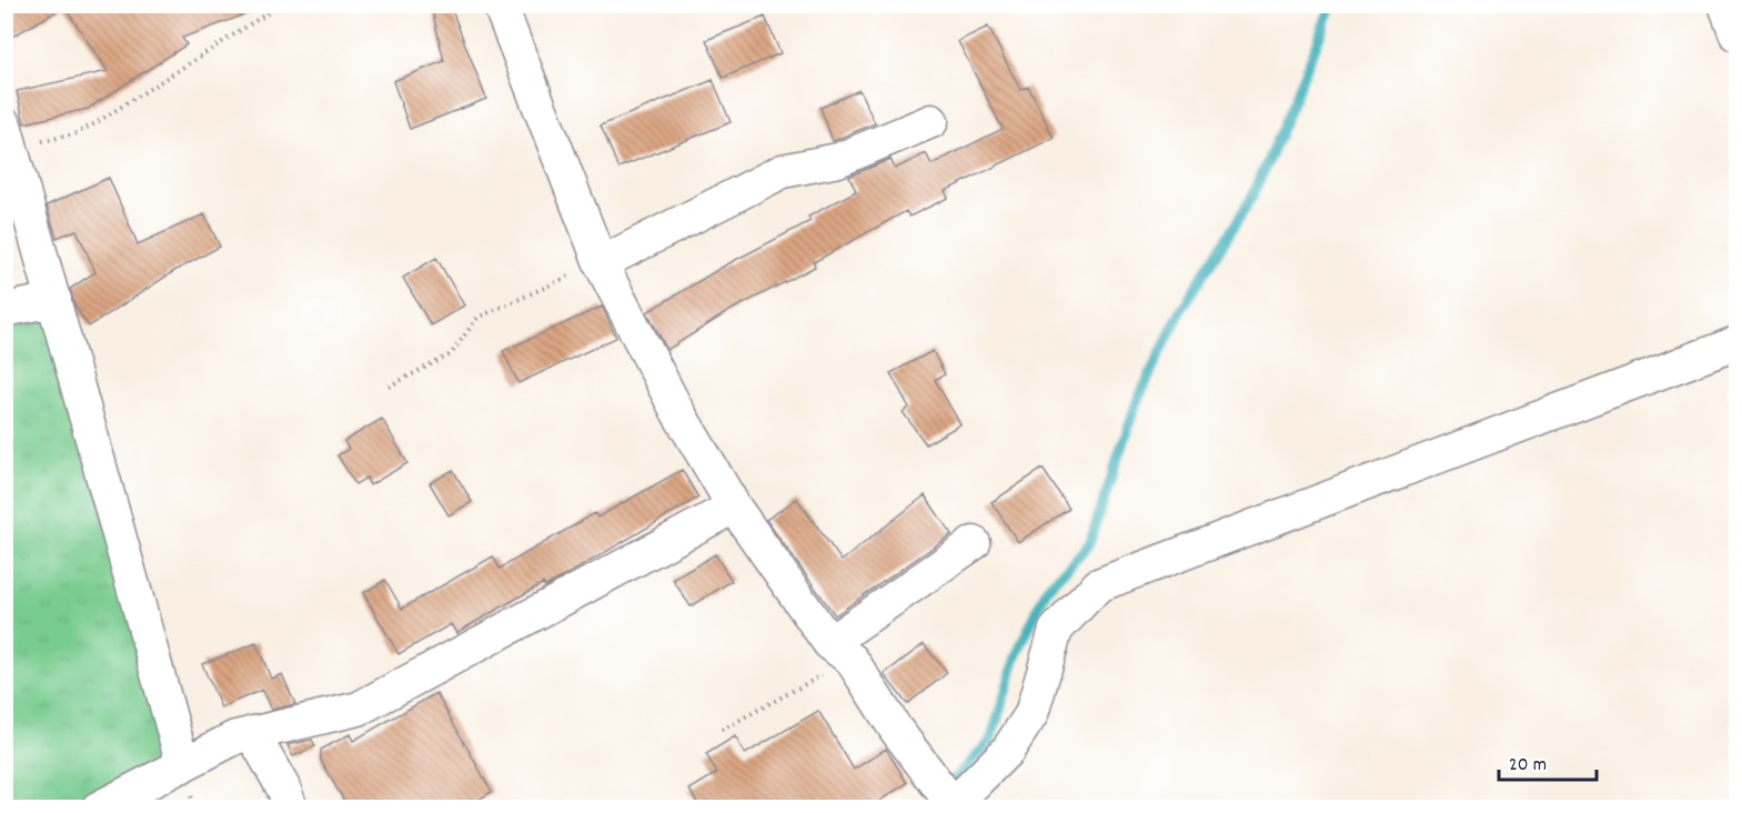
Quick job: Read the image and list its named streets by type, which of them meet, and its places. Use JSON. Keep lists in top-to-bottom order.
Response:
{
  "scale_bar": "20 m"
}
